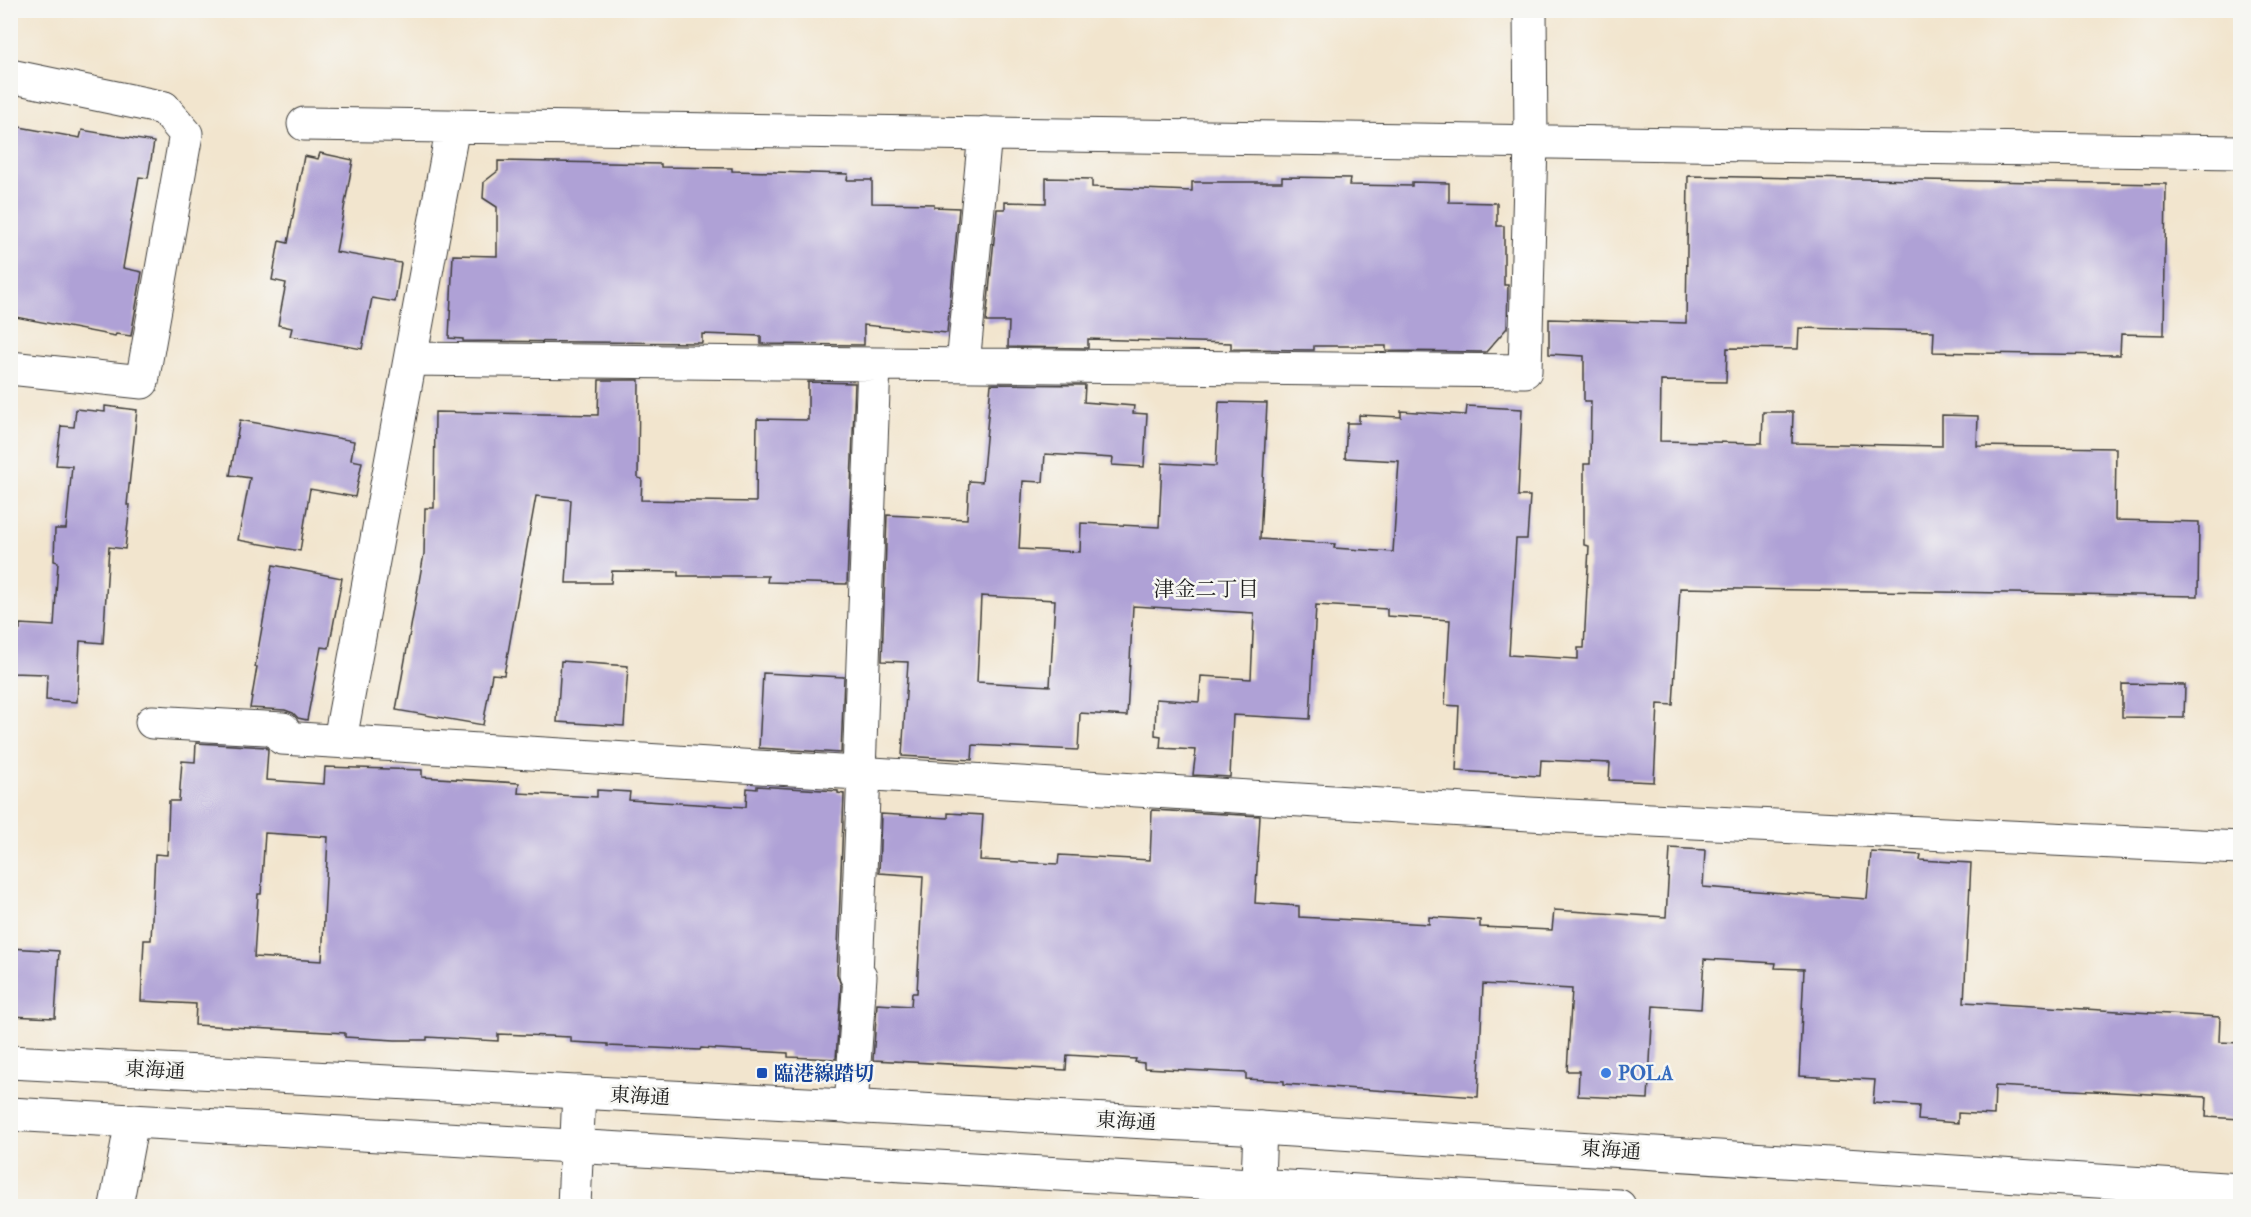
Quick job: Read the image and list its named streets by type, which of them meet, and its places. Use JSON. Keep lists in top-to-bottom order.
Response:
{
  "streets": {
    "street": ["東海通"]
  },
  "districts": ["津金二丁目"],
  "places": {
    "transit": ["臨港線踏切"],
    "other": ["POLA"]
  }
}
